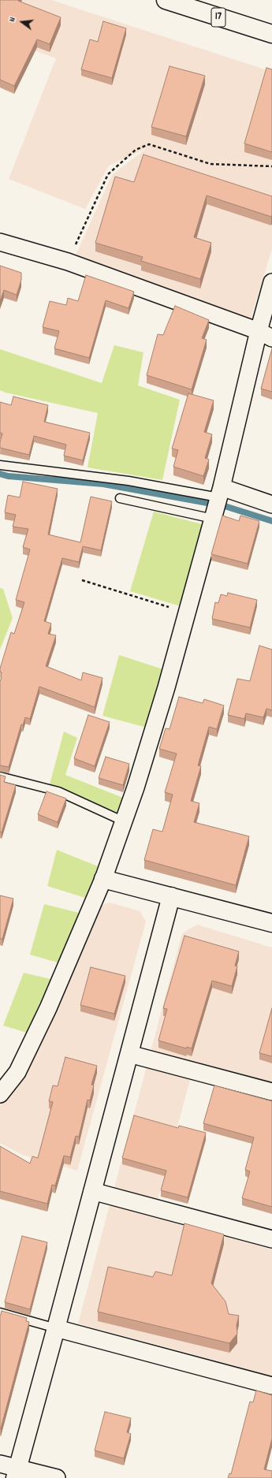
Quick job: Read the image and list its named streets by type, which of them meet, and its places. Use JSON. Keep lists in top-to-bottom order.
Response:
{
  "streets": {
    "street": ["17"]
  },
  "north": "left"
}
